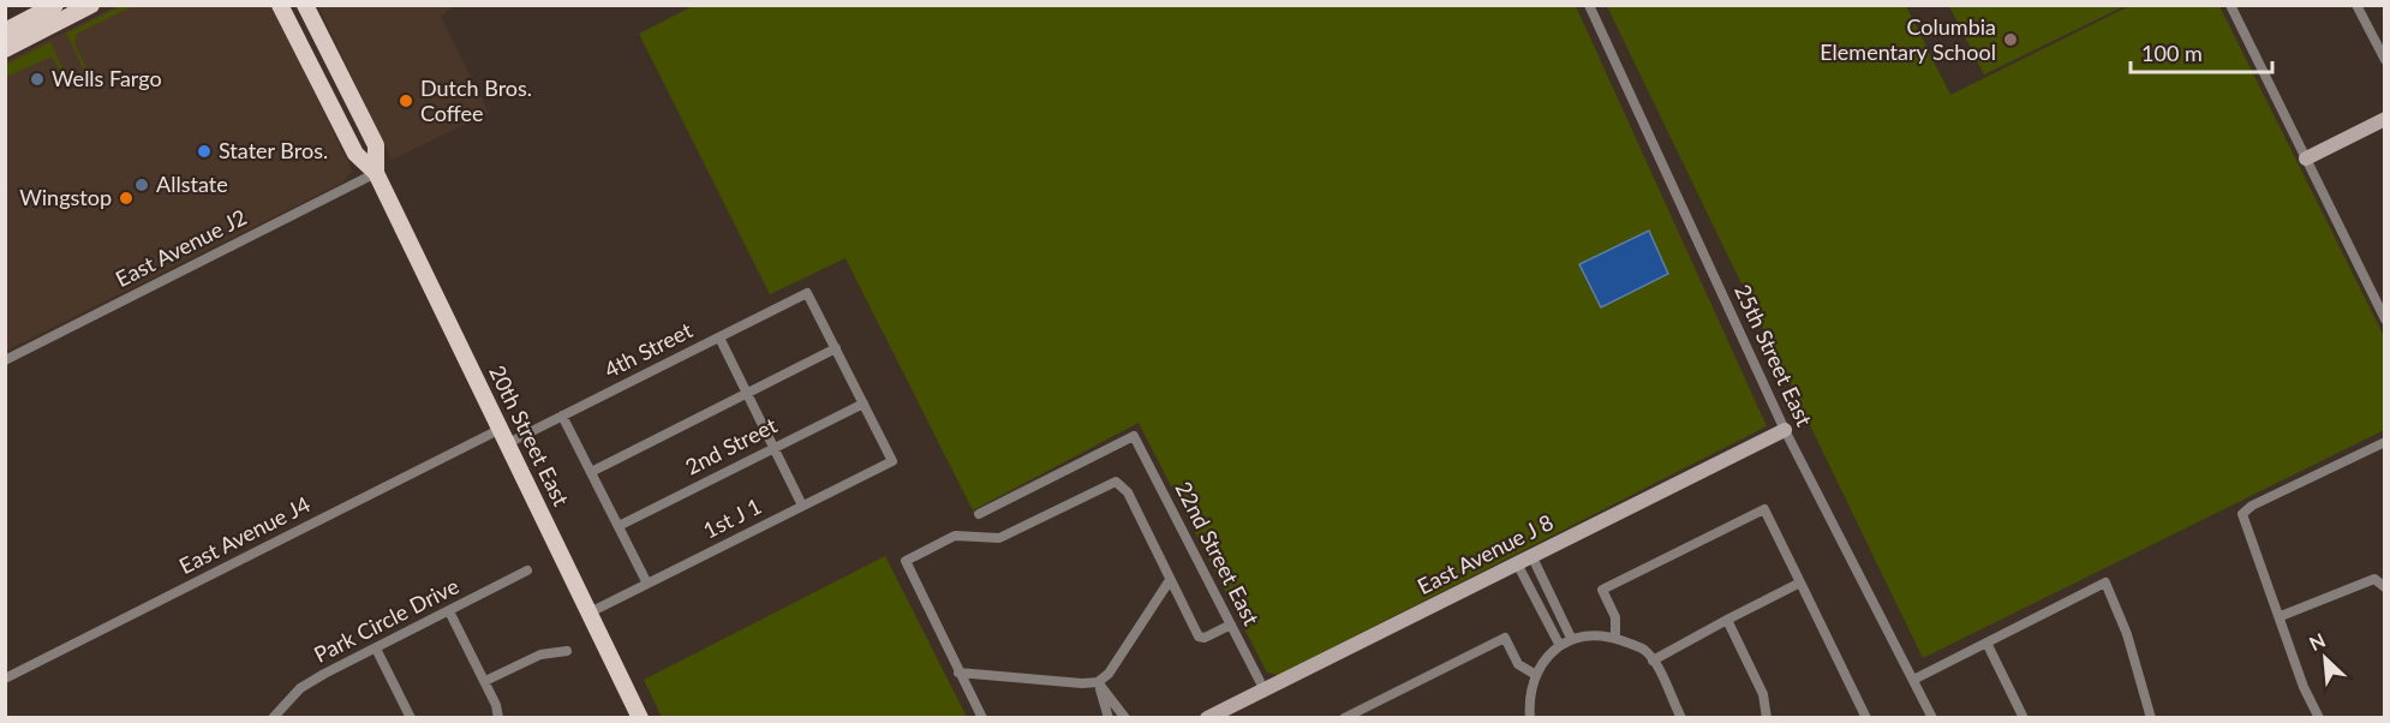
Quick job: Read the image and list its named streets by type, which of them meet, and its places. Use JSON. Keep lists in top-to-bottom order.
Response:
{
  "streets": {
    "main road": ["20th Street East"],
    "street": [
      "East Avenue J2",
      "4th Street",
      "25th Street East",
      "2nd Street",
      "1st J 1",
      "East Avenue J4",
      "22nd Street East",
      "East Avenue J 8",
      "Park Circle Drive"
    ]
  },
  "crossings": [
    ["East Avenue J2", "20th Street East"],
    ["4th Street", "20th Street East"],
    ["4th Street", "East Avenue J4"],
    ["25th Street East", "East Avenue J 8"],
    ["20th Street East", "1st J 1"],
    ["20th Street East", "East Avenue J4"],
    ["2nd Street", "1st J 1"],
    ["22nd Street East", "East Avenue J 8"]
  ],
  "places": [
    "Columbia Elementary School",
    "Wells Fargo",
    "Dutch Bros. Coffee",
    "Stater Bros.",
    "Allstate",
    "Wingstop"
  ],
  "scale_bar": "100 m",
  "north": "top left"
}
